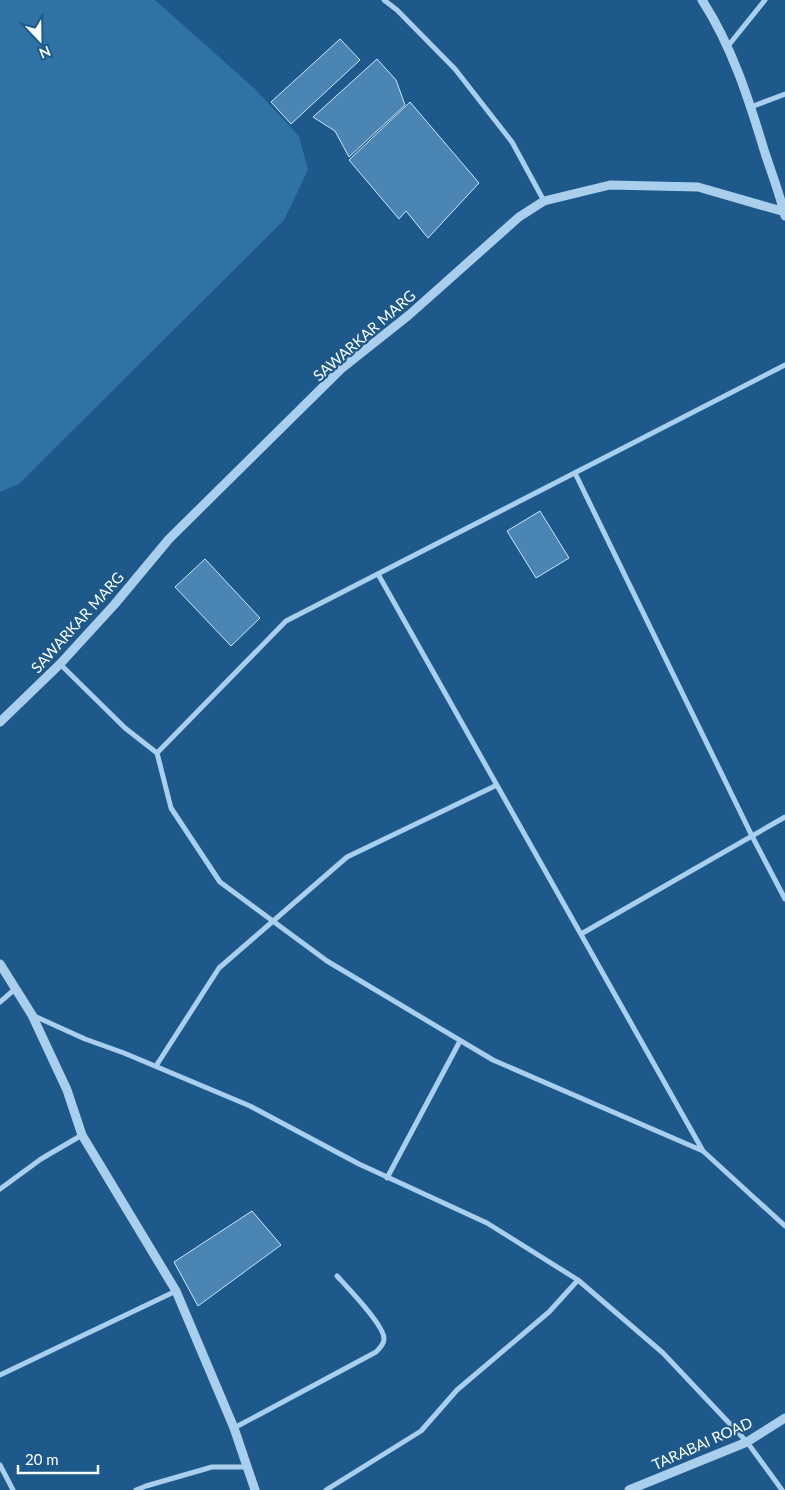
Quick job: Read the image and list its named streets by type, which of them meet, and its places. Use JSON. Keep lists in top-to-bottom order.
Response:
{
  "streets": {
    "street": ["SAWARKAR MARG", "TARABAI ROAD"]
  },
  "scale_bar": "20 m",
  "north": "bottom"
}
